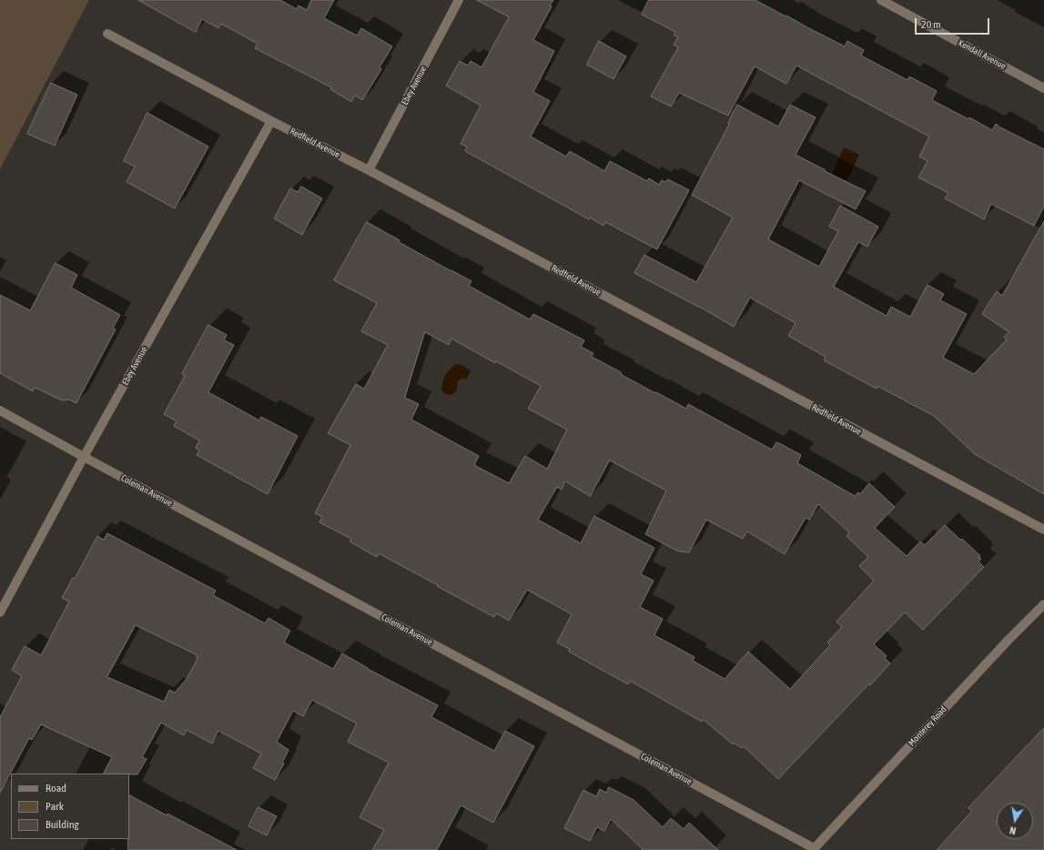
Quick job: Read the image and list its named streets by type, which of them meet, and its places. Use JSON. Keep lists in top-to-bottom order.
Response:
{
  "streets": {
    "street": [
      "Kendall Avenue",
      "Ebey Avenue",
      "Redfield Avenue",
      "Coleman Avenue",
      "Monterey Road"
    ]
  },
  "crossings": [
    ["Ebey Avenue", "Redfield Avenue"],
    ["Ebey Avenue", "Coleman Avenue"],
    ["Coleman Avenue", "Monterey Road"]
  ],
  "legend": ["Road", "Park", "Building"],
  "scale_bar": "20 m",
  "north": "bottom"
}
